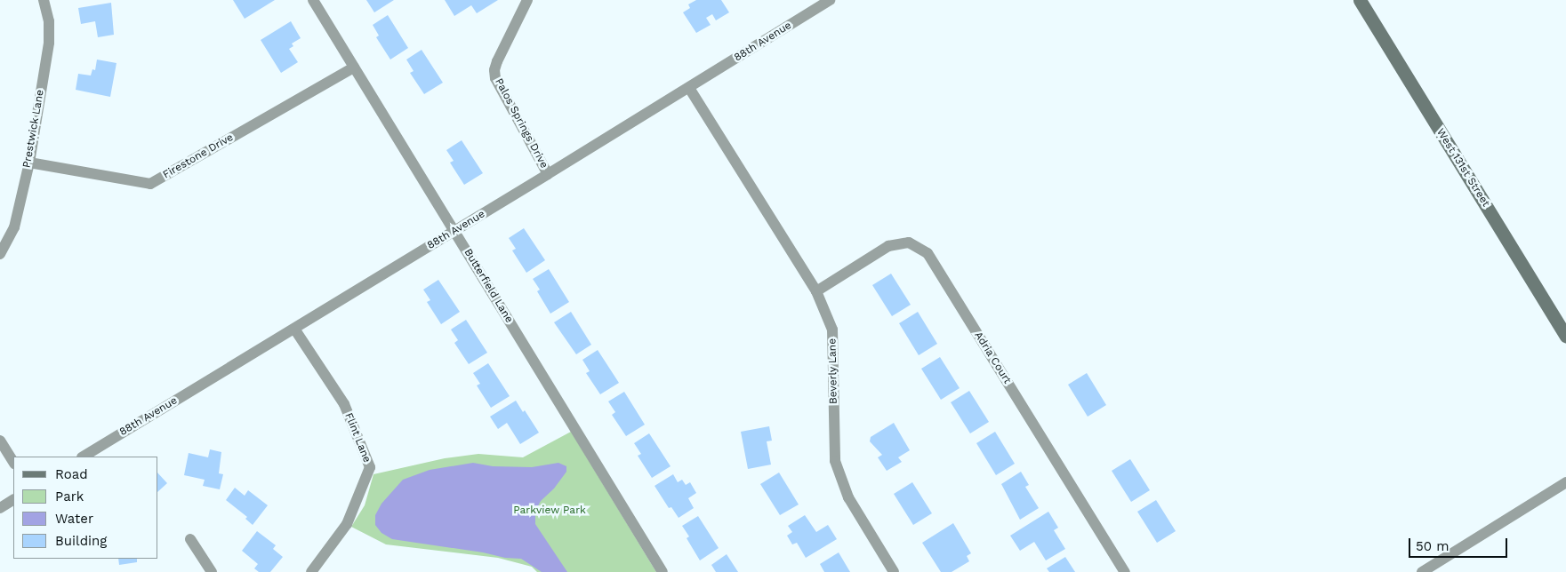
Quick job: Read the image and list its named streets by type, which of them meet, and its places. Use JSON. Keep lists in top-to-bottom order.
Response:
{
  "streets": {
    "street": [
      "88th Avenue",
      "Palos Springs Drive",
      "Prestwick Lane",
      "Firestone Drive",
      "West 131st Street",
      "Butterfield Lane",
      "Adria Court",
      "Beverly Lane",
      "Flint Lane"
    ]
  },
  "crossings": [
    ["88th Avenue", "Palos Springs Drive"],
    ["88th Avenue", "Butterfield Lane"],
    ["88th Avenue", "Beverly Lane"],
    ["88th Avenue", "Flint Lane"],
    ["Prestwick Lane", "Firestone Drive"],
    ["Firestone Drive", "Butterfield Lane"],
    ["Adria Court", "Beverly Lane"]
  ],
  "parks": ["Parkview Park"],
  "legend": [
    "Road",
    "Park",
    "Water",
    "Building"
  ],
  "scale_bar": "50 m"
}
